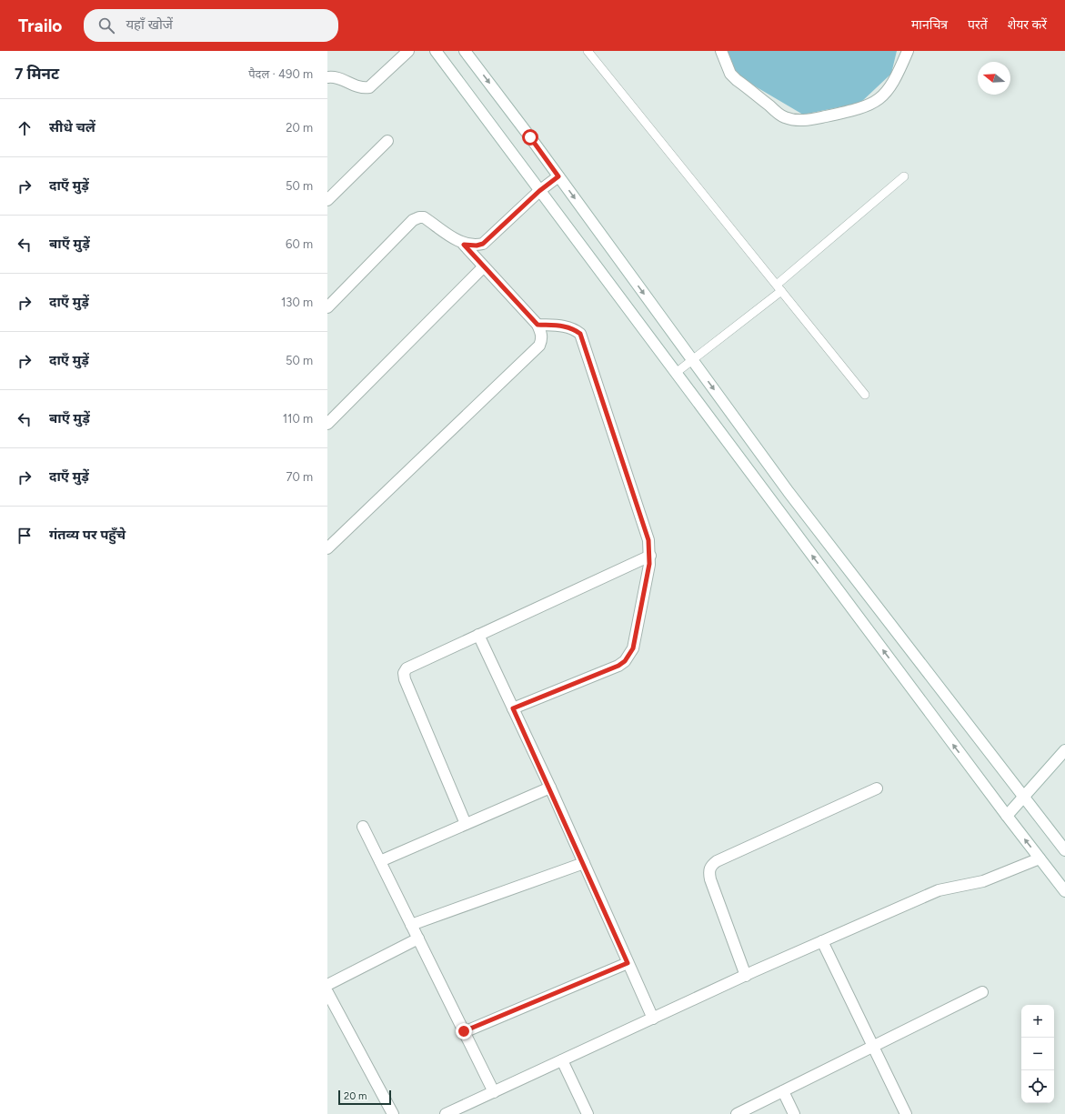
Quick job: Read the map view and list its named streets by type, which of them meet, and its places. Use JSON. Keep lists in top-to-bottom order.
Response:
{
  "scale_bar": "20 m",
  "north": "left",
  "page": {
    "header": "Trailo",
    "search": "यहाँ खोजें",
    "nav": ["मानचित्र", "परतें", "शेयर करें"],
    "heading": ["7 मिनट", "पैदल · 490 m"],
    "list": [
      ["सीधे चलें", "20 m"],
      ["दाएँ मुड़ें", "50 m"],
      ["बाएँ मुड़ें", "60 m"],
      ["दाएँ मुड़ें", "130 m"],
      ["दाएँ मुड़ें", "50 m"],
      ["बाएँ मुड़ें", "110 m"],
      ["दाएँ मुड़ें", "70 m"],
      "गंतव्य पर पहुँचे"
    ],
    "map_buttons": ["+", "−"],
    "scale": "20 m"
  }
}
